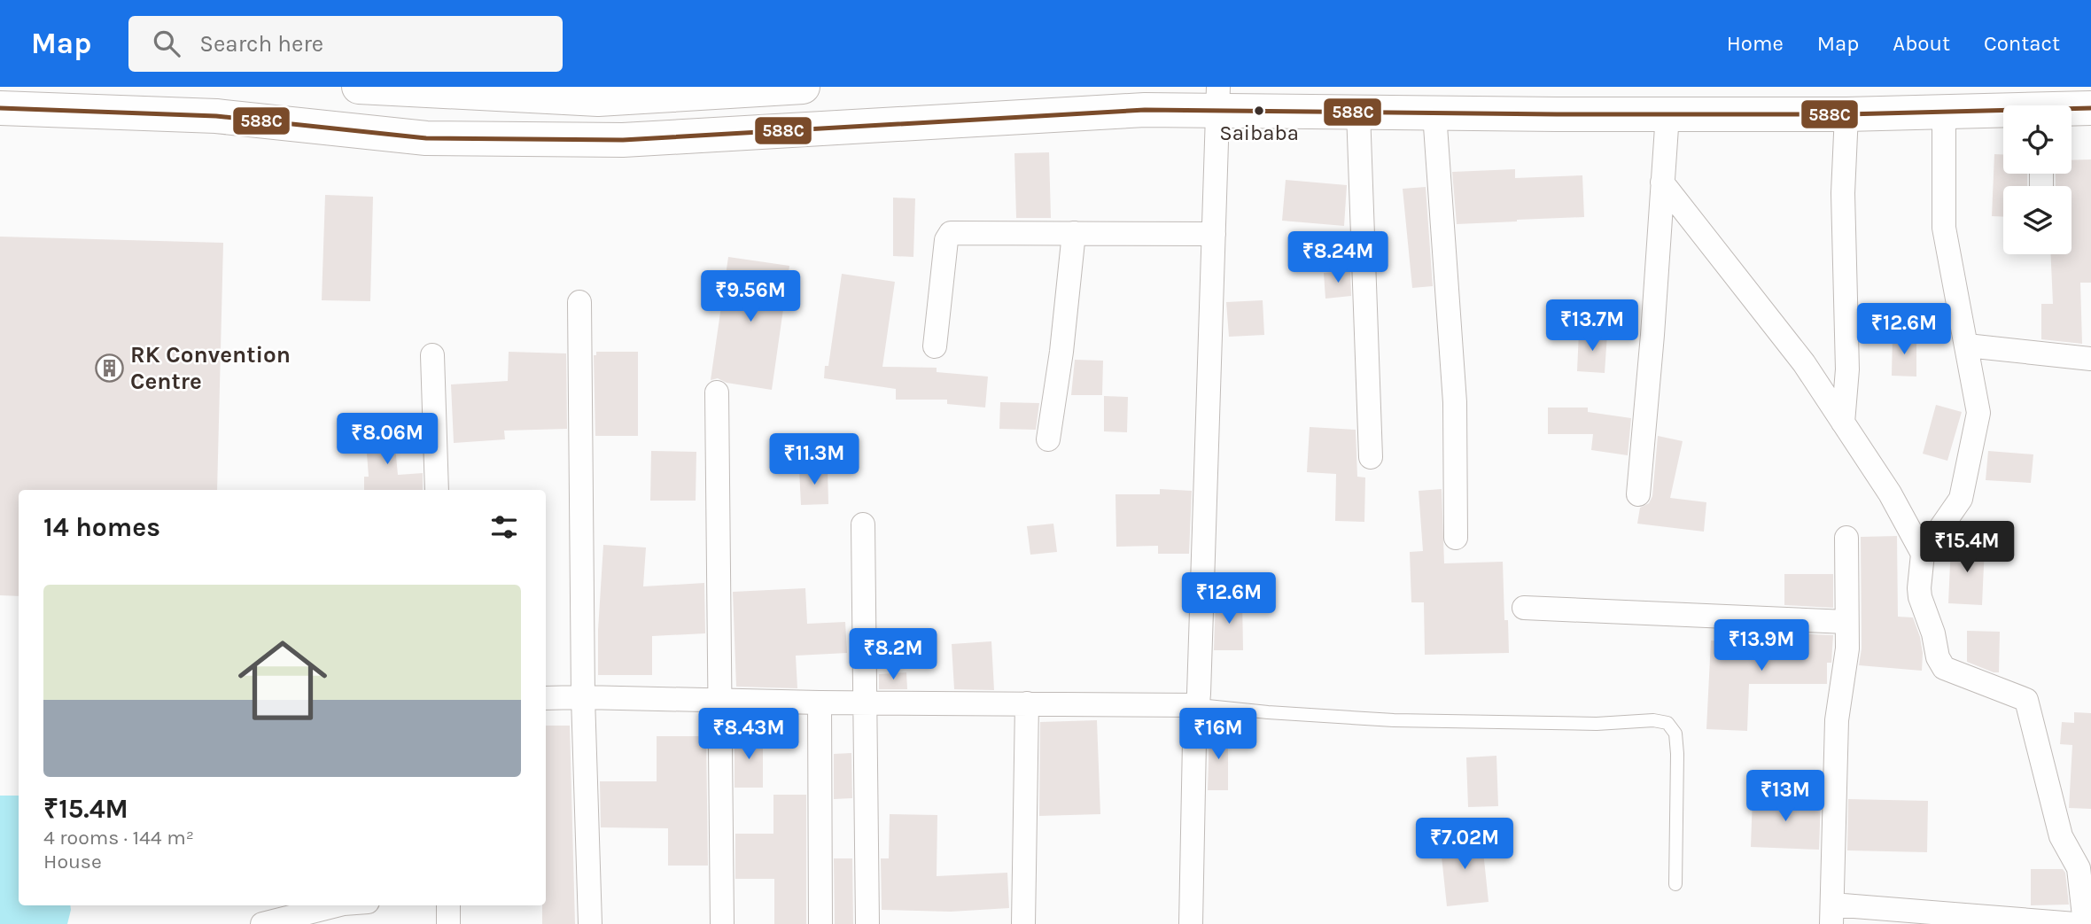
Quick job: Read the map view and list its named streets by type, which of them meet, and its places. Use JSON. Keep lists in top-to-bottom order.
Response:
{
  "places": {
    "other": ["Saibaba"],
    "building": ["RK Convention Centre"]
  },
  "lines": ["transit line 588C"],
  "page": {
    "header": "Map",
    "search": "Search here",
    "nav": [
      "Home",
      "Map",
      "About",
      "Contact"
    ],
    "price": [
      "₹8.24M",
      "₹9.56M",
      "₹13.7M",
      "₹12.6M",
      "₹8.06M",
      "₹11.3M",
      "₹15.4M",
      "₹12.6M",
      "₹13.9M",
      "₹8.2M",
      "₹8.43M",
      "₹16M",
      "₹13M",
      "₹7.02M"
    ],
    "heading": "14 homes",
    "list": [
      {
        "name": "₹15.4M",
        "note": "4 rooms · 144 m² · House"
      }
    ]
  }
}
